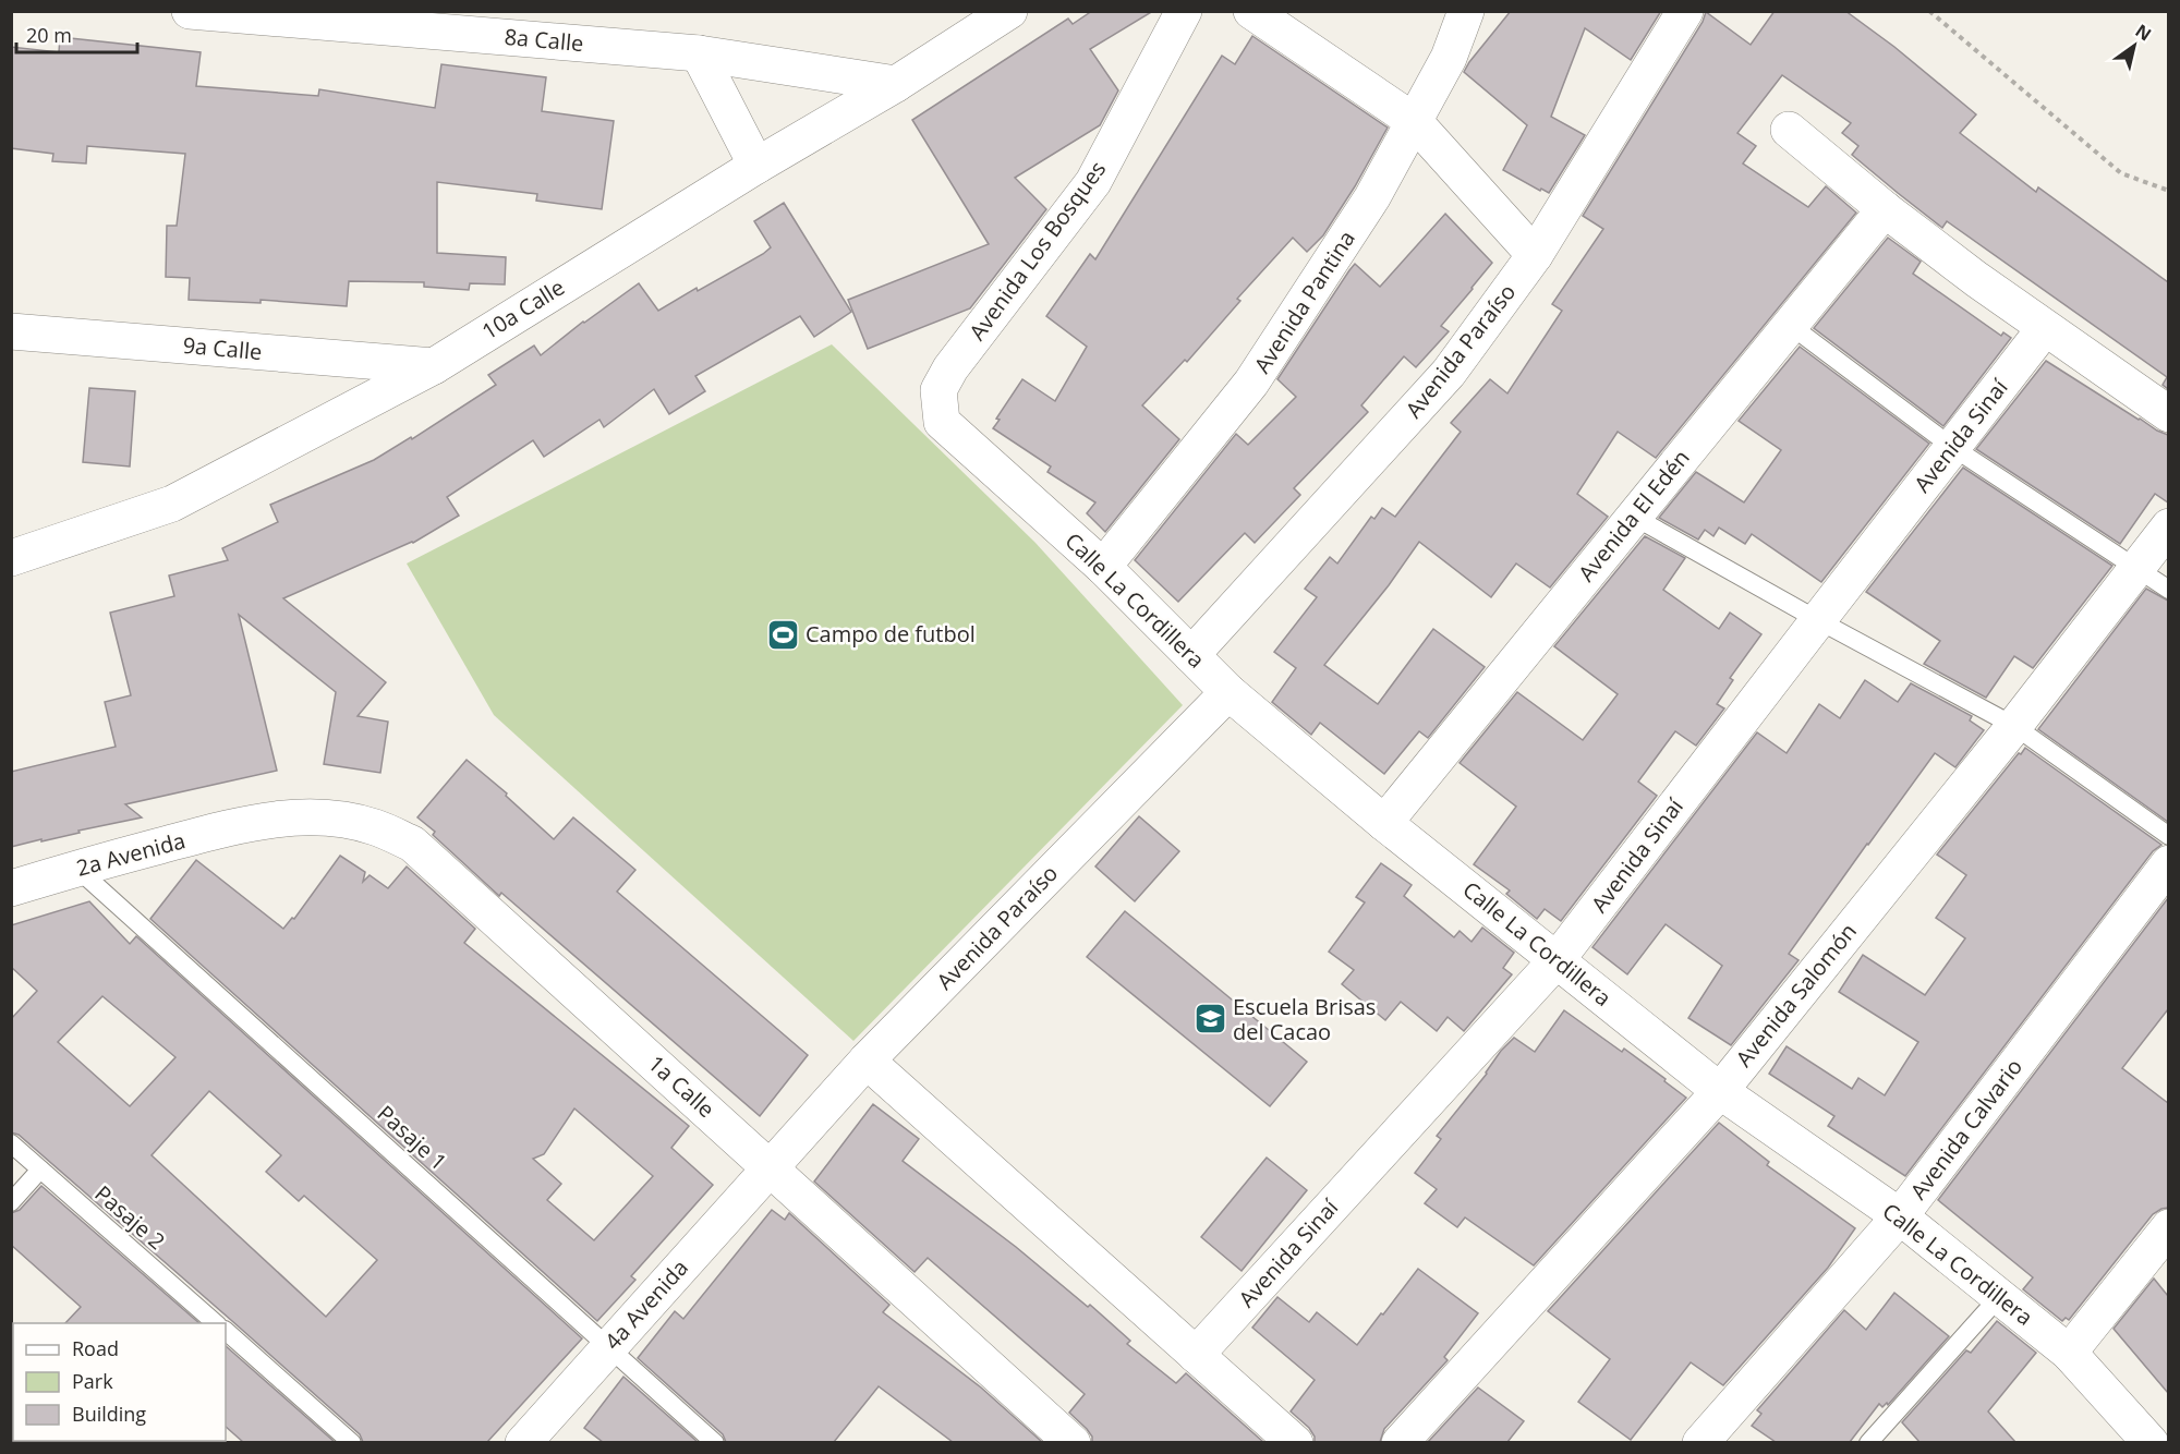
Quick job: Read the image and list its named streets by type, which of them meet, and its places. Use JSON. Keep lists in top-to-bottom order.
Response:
{
  "streets": {
    "street": [
      "8a Calle",
      "Avenida Los Bosques",
      "Avenida Pantina",
      "10a Calle",
      "9a Calle",
      "Avenida Paraíso",
      "Avenida Sinaí",
      "Avenida El Edén",
      "Calle La Cordillera",
      "2a Avenida",
      "Avenida Salomón",
      "1a Calle",
      "Avenida Calvario",
      "4a Avenida"
    ],
    "lane": ["Pasaje 1", "Pasaje 2"]
  },
  "crossings": [
    ["8a Calle", "10a Calle"],
    ["Avenida Los Bosques", "Calle La Cordillera"],
    ["Avenida Pantina", "Calle La Cordillera"],
    ["10a Calle", "9a Calle"],
    ["Avenida Paraíso", "Calle La Cordillera"],
    ["Avenida Paraíso", "1a Calle"],
    ["Avenida Paraíso", "4a Avenida"],
    ["Avenida Sinaí", "Calle La Cordillera"],
    ["Avenida El Edén", "Calle La Cordillera"],
    ["Calle La Cordillera", "Avenida Salomón"],
    ["Calle La Cordillera", "Avenida Calvario"],
    ["2a Avenida", "1a Calle"],
    ["2a Avenida", "Pasaje 1"],
    ["1a Calle", "4a Avenida"],
    ["Pasaje 1", "4a Avenida"]
  ],
  "places": {
    "sports": ["Campo de futbol"],
    "school or university": ["Escuela Brisas del Cacao"]
  },
  "legend": ["Road", "Park", "Building"],
  "scale_bar": "20 m",
  "north": "top right"
}
